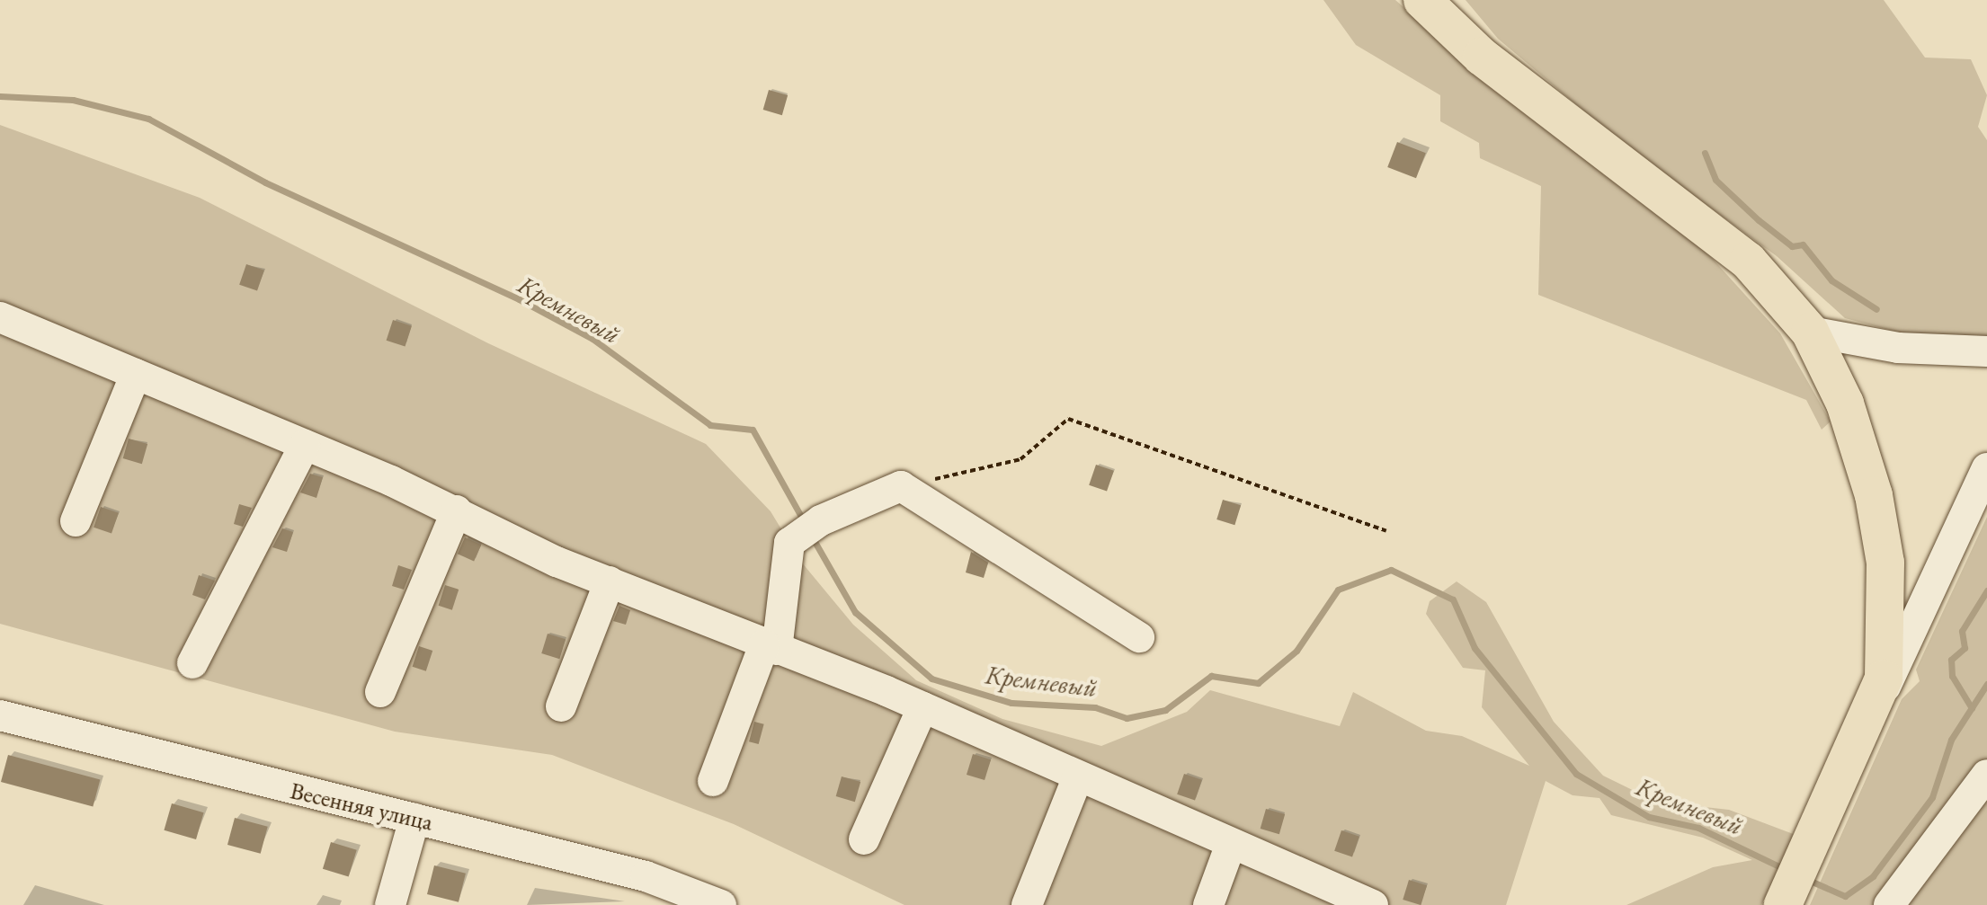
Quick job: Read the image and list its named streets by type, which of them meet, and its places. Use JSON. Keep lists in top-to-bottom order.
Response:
{
  "streets": {
    "street": ["Весенняя улица"]
  },
  "water": ["Кремневый"]
}
